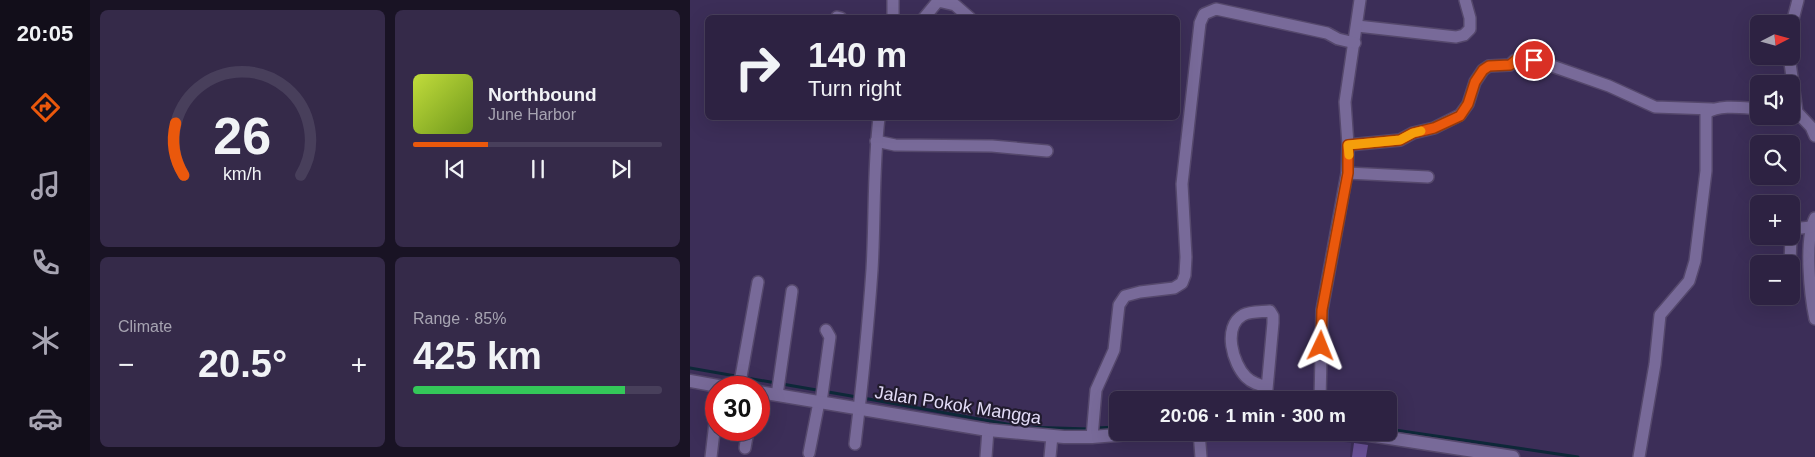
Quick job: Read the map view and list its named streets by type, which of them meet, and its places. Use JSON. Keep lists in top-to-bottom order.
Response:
{
  "streets": {
    "main road": ["Jalan Pokok Mangga"]
  },
  "north": "right",
  "page": {
    "tabs": "20:05",
    "map_buttons": ["+", "−"],
    "turn": ["140 m", "Turn right"],
    "song": ["Northbound", "June Harbor"],
    "tile": [
      "Climate",
      ["Range · 85%", "425 km"]
    ],
    "heat": ["−", "20.5°", "+"],
    "limit": "30",
    "trip": "20:06 · 1 min · 300 m",
    "gauge": ["26", "km/h"]
  }
}
